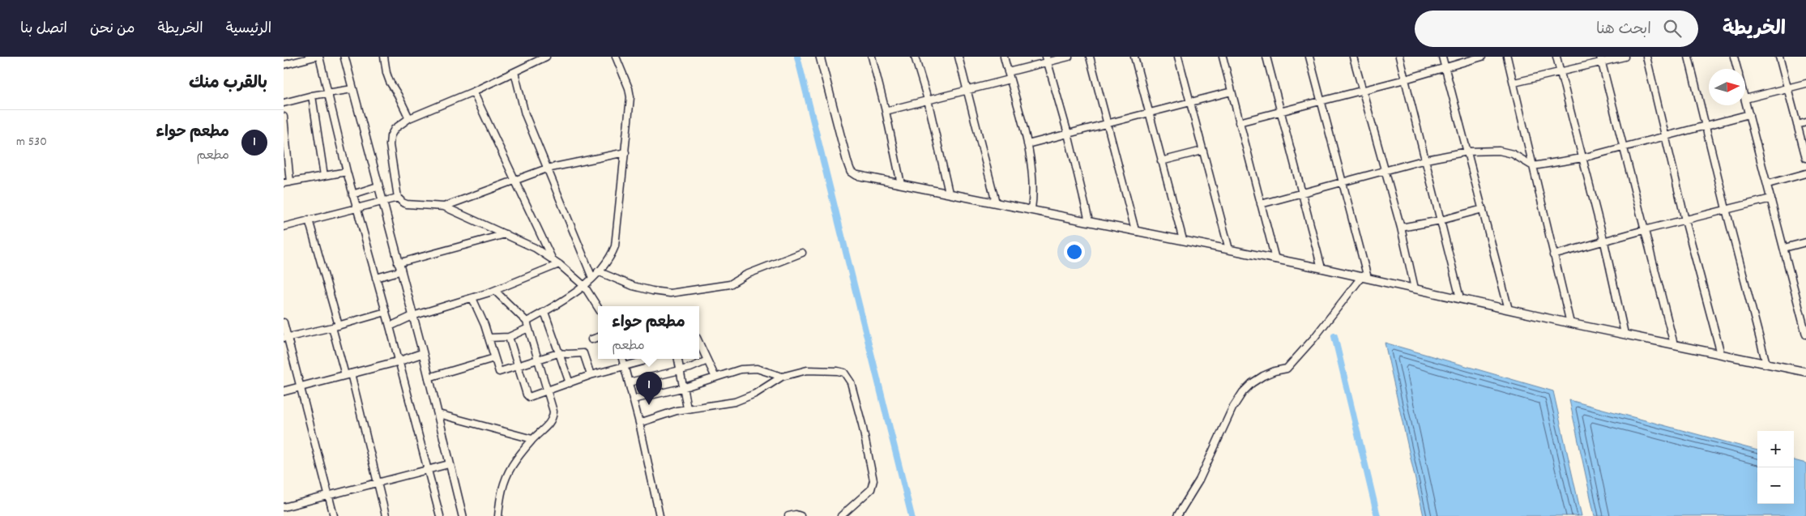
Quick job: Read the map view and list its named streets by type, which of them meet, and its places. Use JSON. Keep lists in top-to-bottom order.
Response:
{
  "north": "right",
  "page": {
    "header": "الخريطة",
    "search": "ابحث هنا",
    "nav": [
      "الرئيسية",
      "الخريطة",
      "من نحن",
      "اتصل بنا"
    ],
    "heading": "بالقرب منك",
    "list": [
      {
        "mark": "1",
        "name": "مطعم حواء",
        "note": "مطعم",
        "value": "530 m"
      }
    ],
    "popup": ["مطعم حواء", "مطعم"],
    "pins": "1",
    "map_buttons": ["+", "−"]
  }
}
